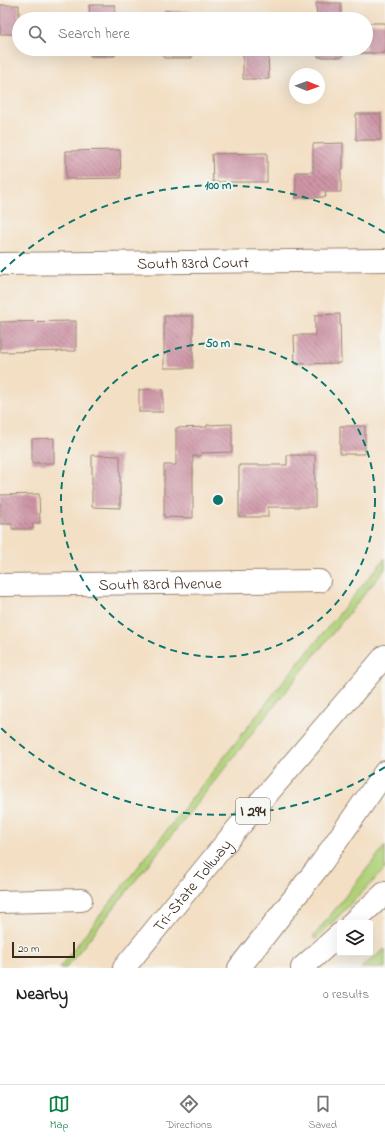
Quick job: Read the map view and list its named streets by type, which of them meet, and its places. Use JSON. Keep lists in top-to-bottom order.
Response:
{
  "streets": {
    "main road": [
      "South 83rd Court",
      "South 83rd Avenue",
      "I 294",
      "Tri-State Tollway"
    ]
  },
  "scale_bar": "20 m",
  "north": "right",
  "page": {
    "search": "Search here",
    "scale": "20 m",
    "heading": ["Nearby", "0 results"],
    "nav": ["Map", "Directions", "Saved"]
  },
  "rings": ["100 m", "50 m"]
}
